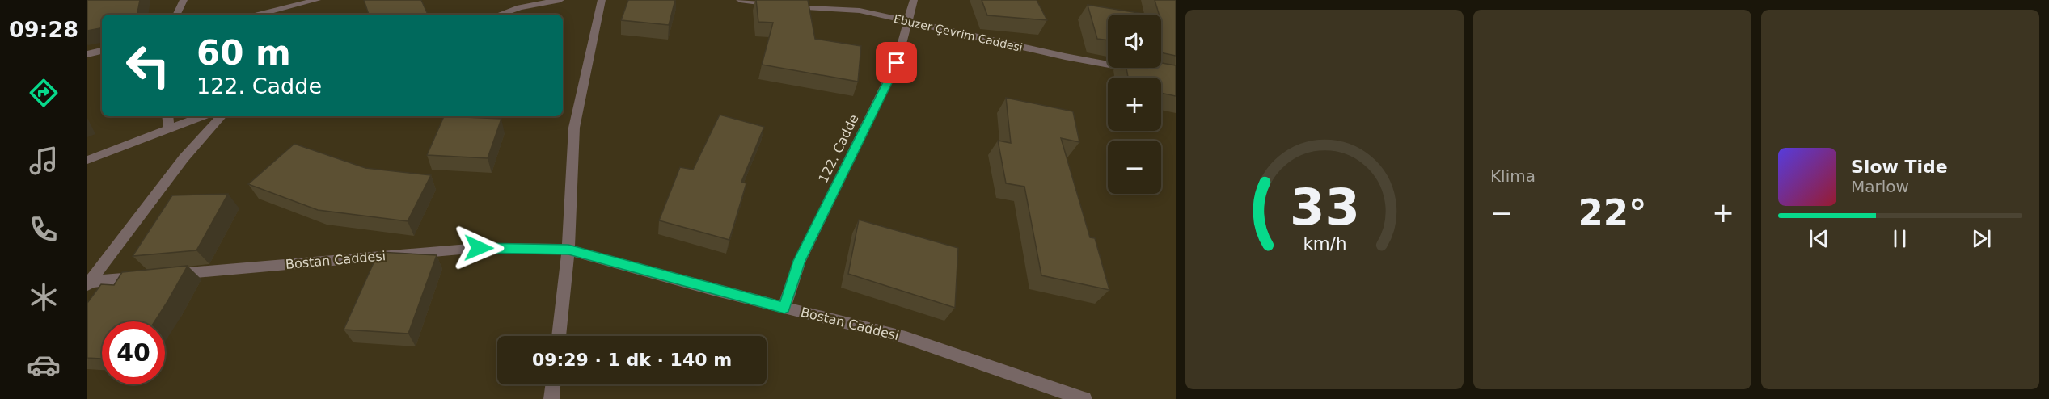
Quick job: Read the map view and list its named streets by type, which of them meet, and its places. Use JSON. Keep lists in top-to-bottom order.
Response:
{
  "streets": {
    "street": ["Ebuzer Çevrim Caddesi", "122. Cadde", "Bostan Caddesi"]
  },
  "crossings": [
    ["Ebuzer Çevrim Caddesi", "122. Cadde"],
    ["122. Cadde", "Bostan Caddesi"]
  ],
  "page": {
    "tabs": "09:28",
    "tile": "Klima",
    "map_buttons": ["+", "−"],
    "turn": ["60 m", "122. Cadde"],
    "song": ["Slow Tide", "Marlow"],
    "heat": ["−", "22°", "+"],
    "limit": "40",
    "trip": "09:29 · 1 dk · 140 m",
    "gauge": ["33", "km/h"]
  }
}
